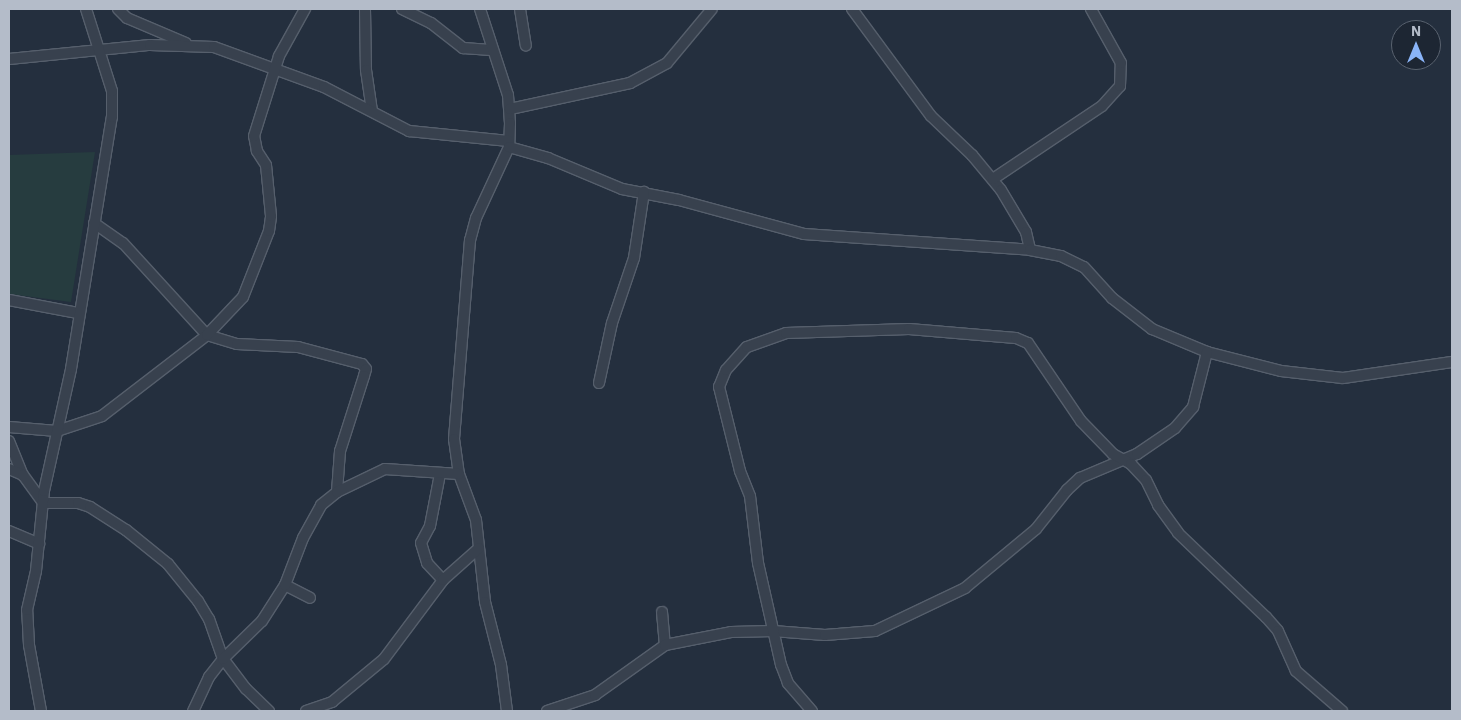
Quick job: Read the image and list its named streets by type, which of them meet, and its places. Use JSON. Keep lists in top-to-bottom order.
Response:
{
  "north": "top"
}
